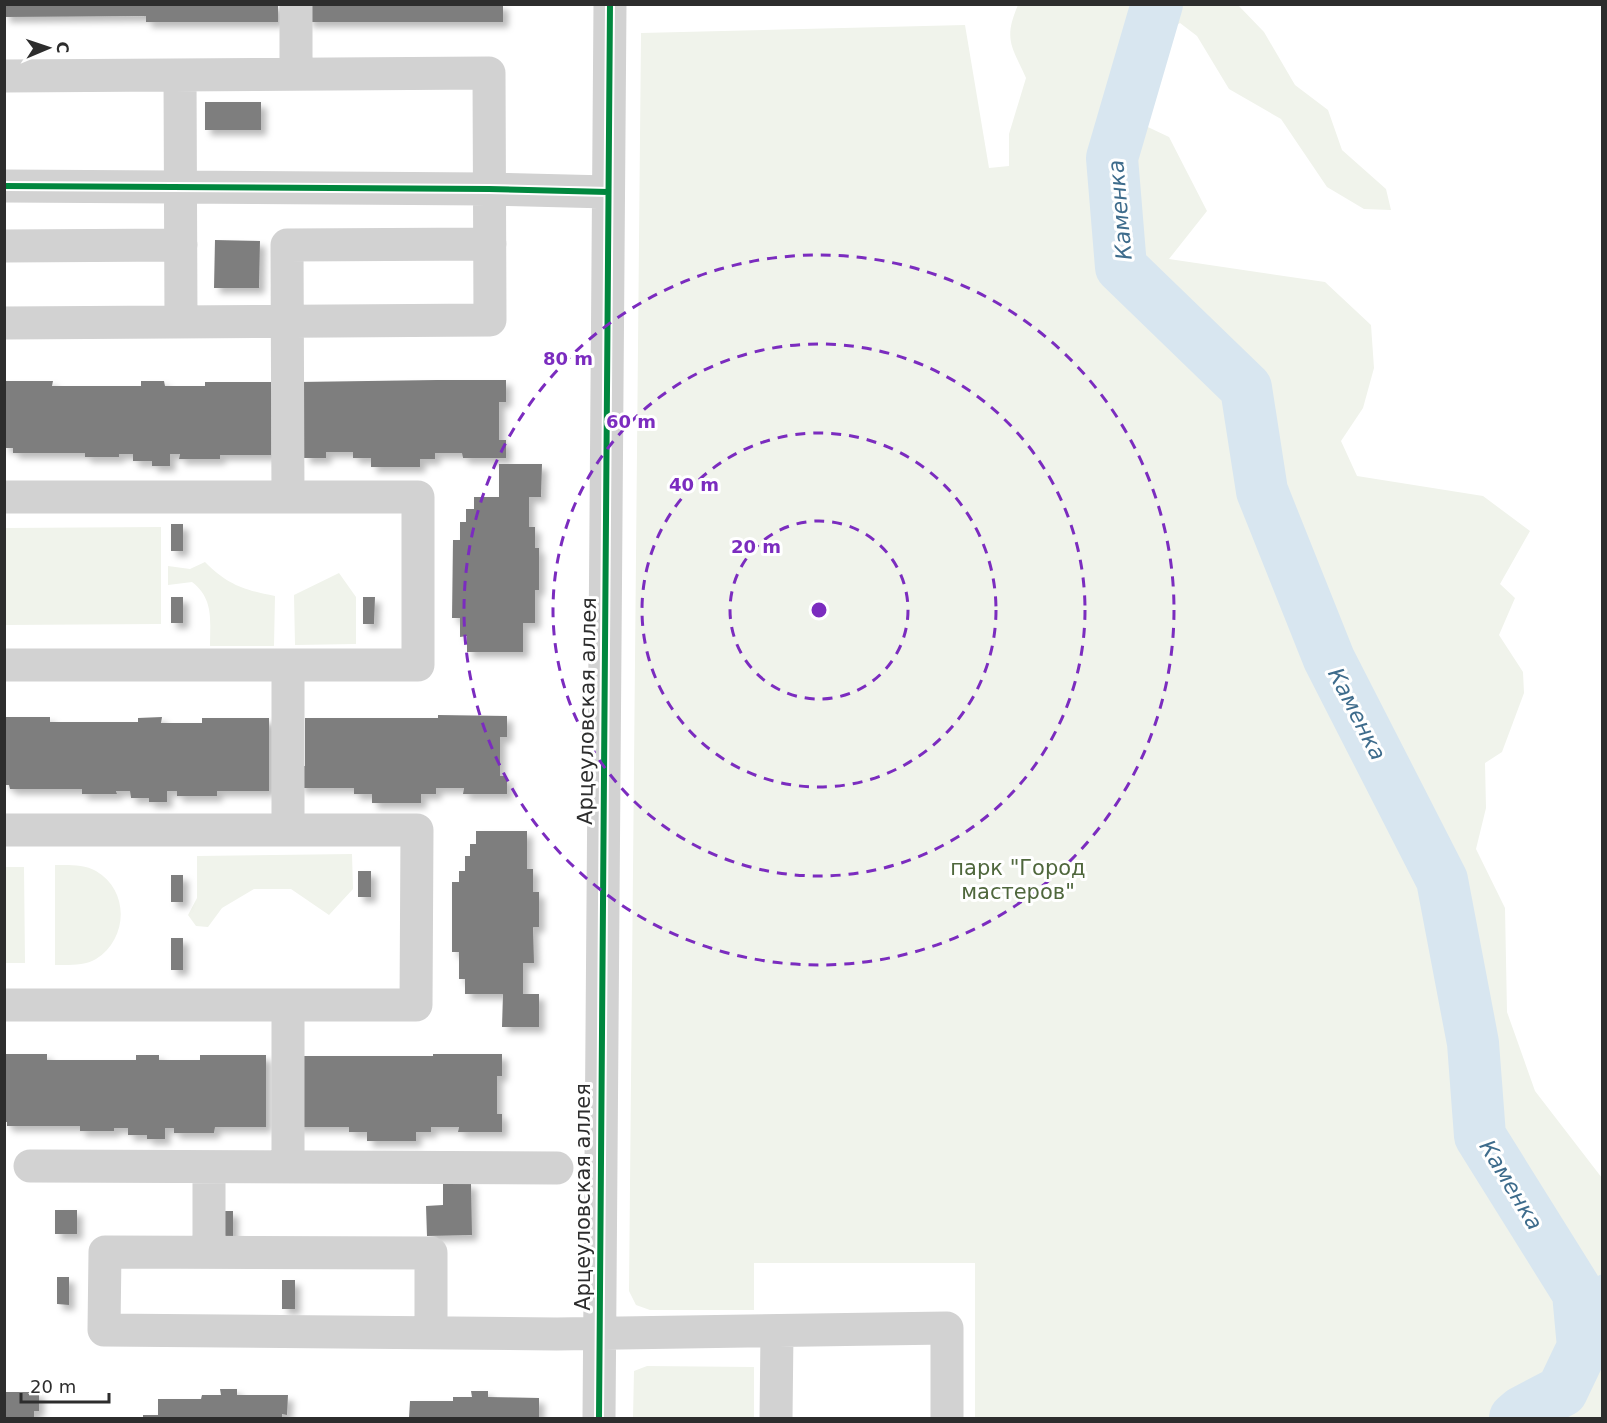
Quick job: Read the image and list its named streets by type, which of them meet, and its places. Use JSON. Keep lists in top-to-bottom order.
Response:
{
  "streets": {
    "street": ["Арцеуловская аллея"]
  },
  "water": ["Каменка"],
  "parks": ["парк \"Город мастеров\""],
  "scale_bar": "20 m",
  "north": "right",
  "rings": [
    "80 m",
    "60 m",
    "40 m",
    "20 m"
  ]
}
